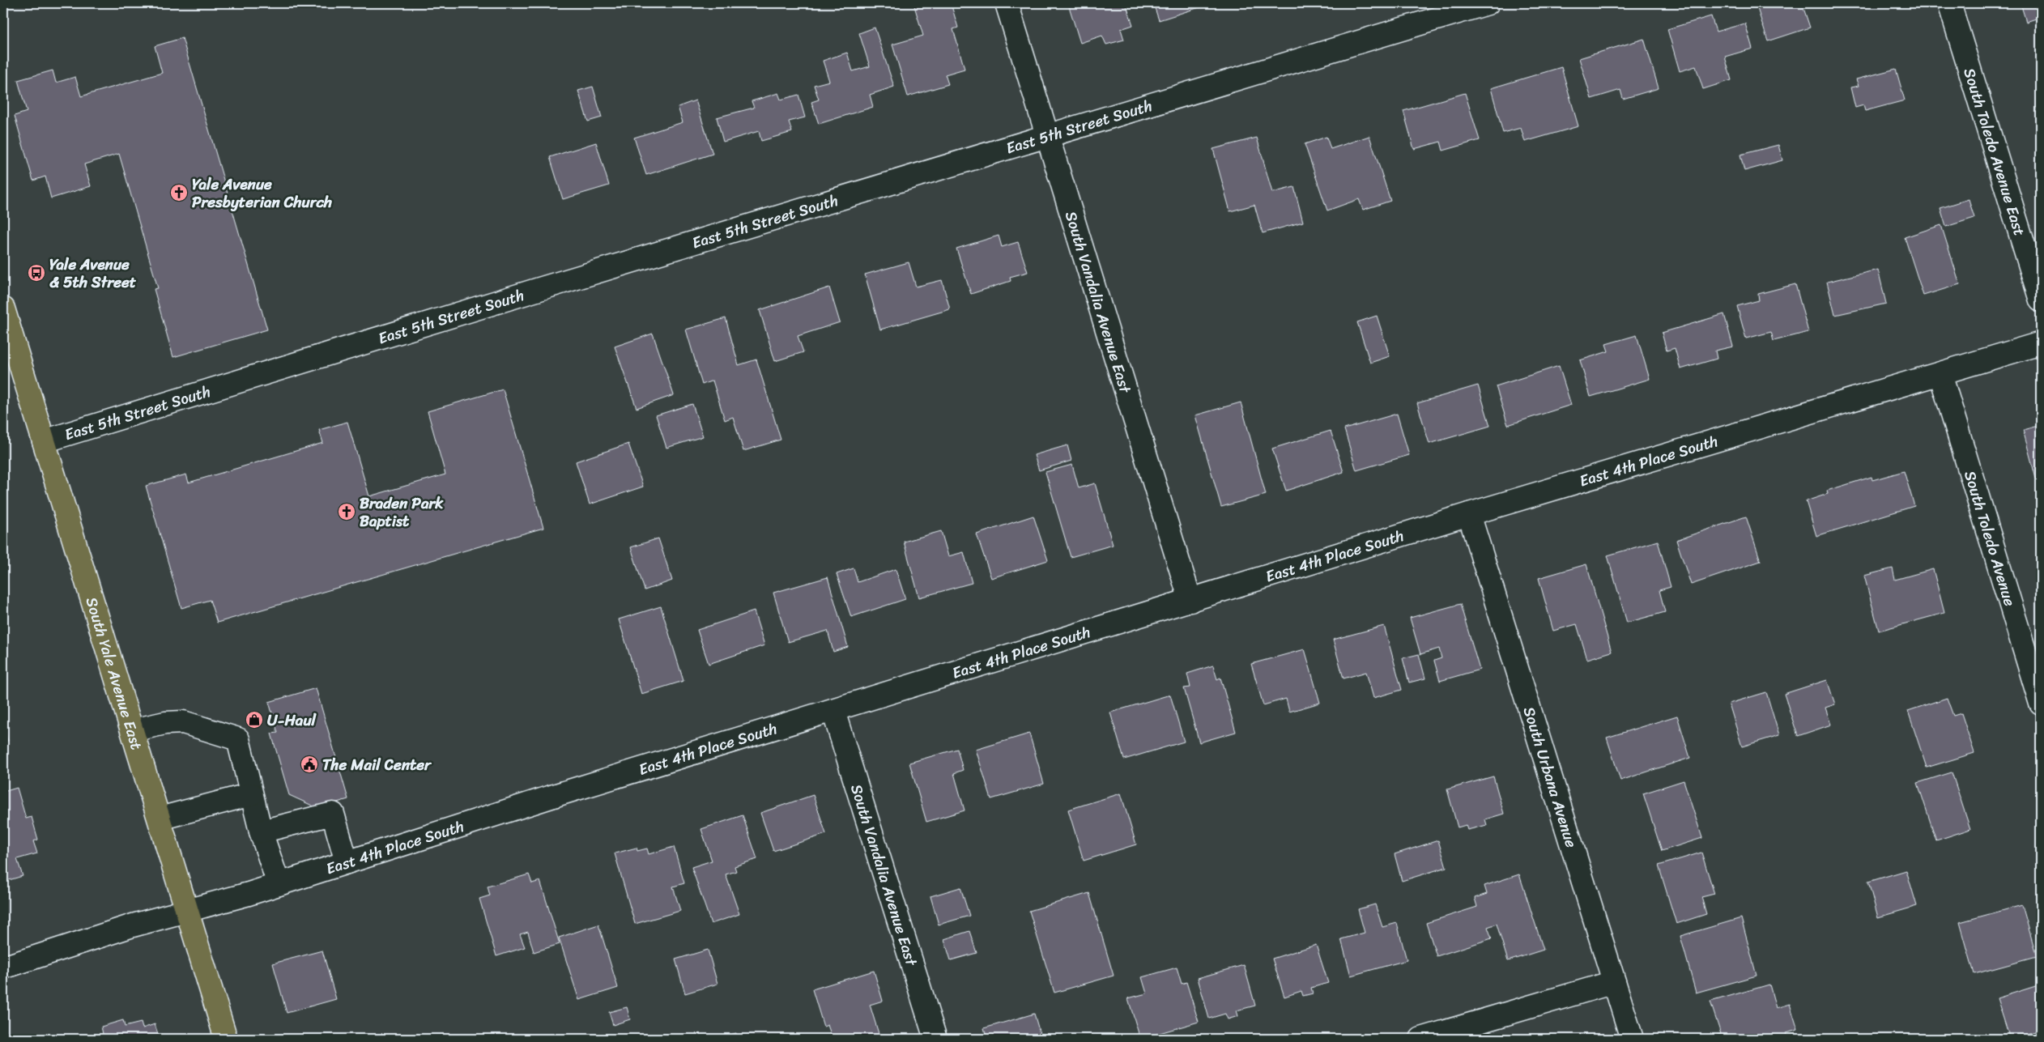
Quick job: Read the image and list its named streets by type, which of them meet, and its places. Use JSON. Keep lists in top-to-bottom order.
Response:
{
  "streets": {
    "main road": ["South Yale Avenue East"],
    "street": [
      "East 5th Street South",
      "South Toledo Avenue East",
      "South Vandalia Avenue East",
      "East 4th Place South",
      "South Toledo Avenue",
      "South Urbana Avenue"
    ]
  },
  "crossings": [
    ["East 5th Street South", "South Vandalia Avenue East"],
    ["East 5th Street South", "South Yale Avenue East"],
    ["South Vandalia Avenue East", "East 4th Place South"],
    ["East 4th Place South", "South Toledo Avenue"],
    ["East 4th Place South", "South Yale Avenue East"],
    ["East 4th Place South", "South Urbana Avenue"]
  ],
  "places": {
    "church": ["Yale Avenue Presbyterian Church", "Braden Park Baptist"],
    "bus stop": ["Yale Avenue & 5th Street"],
    "shop": ["U-Haul"],
    "public building": ["The Mail Center"]
  }
}
